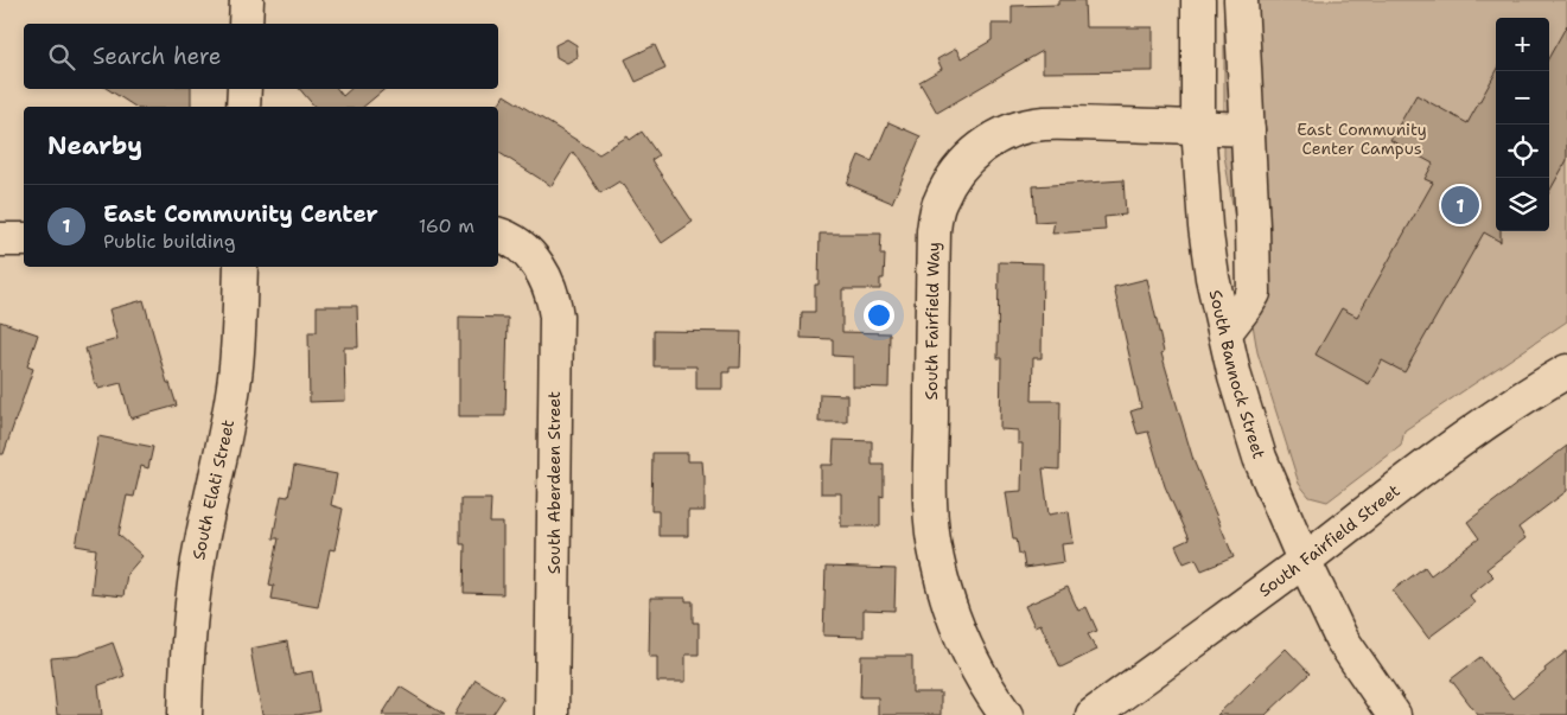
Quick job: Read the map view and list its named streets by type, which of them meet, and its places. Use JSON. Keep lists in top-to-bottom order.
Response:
{
  "streets": {
    "street": [
      "South Fairfield Way",
      "South Bannock Street",
      "South Aberdeen Street",
      "South Elati Street",
      "South Fairfield Street"
    ]
  },
  "crossings": [
    ["South Fairfield Way", "South Bannock Street"],
    ["South Bannock Street", "South Fairfield Street"]
  ],
  "parks": ["East Community Center Campus"],
  "page": {
    "map_buttons": ["+", "−"],
    "search": "Search here",
    "heading": "Nearby",
    "pins": "1",
    "list": [
      {
        "mark": "1",
        "name": "East Community Center",
        "note": "Public building",
        "value": "160 m"
      }
    ]
  }
}
